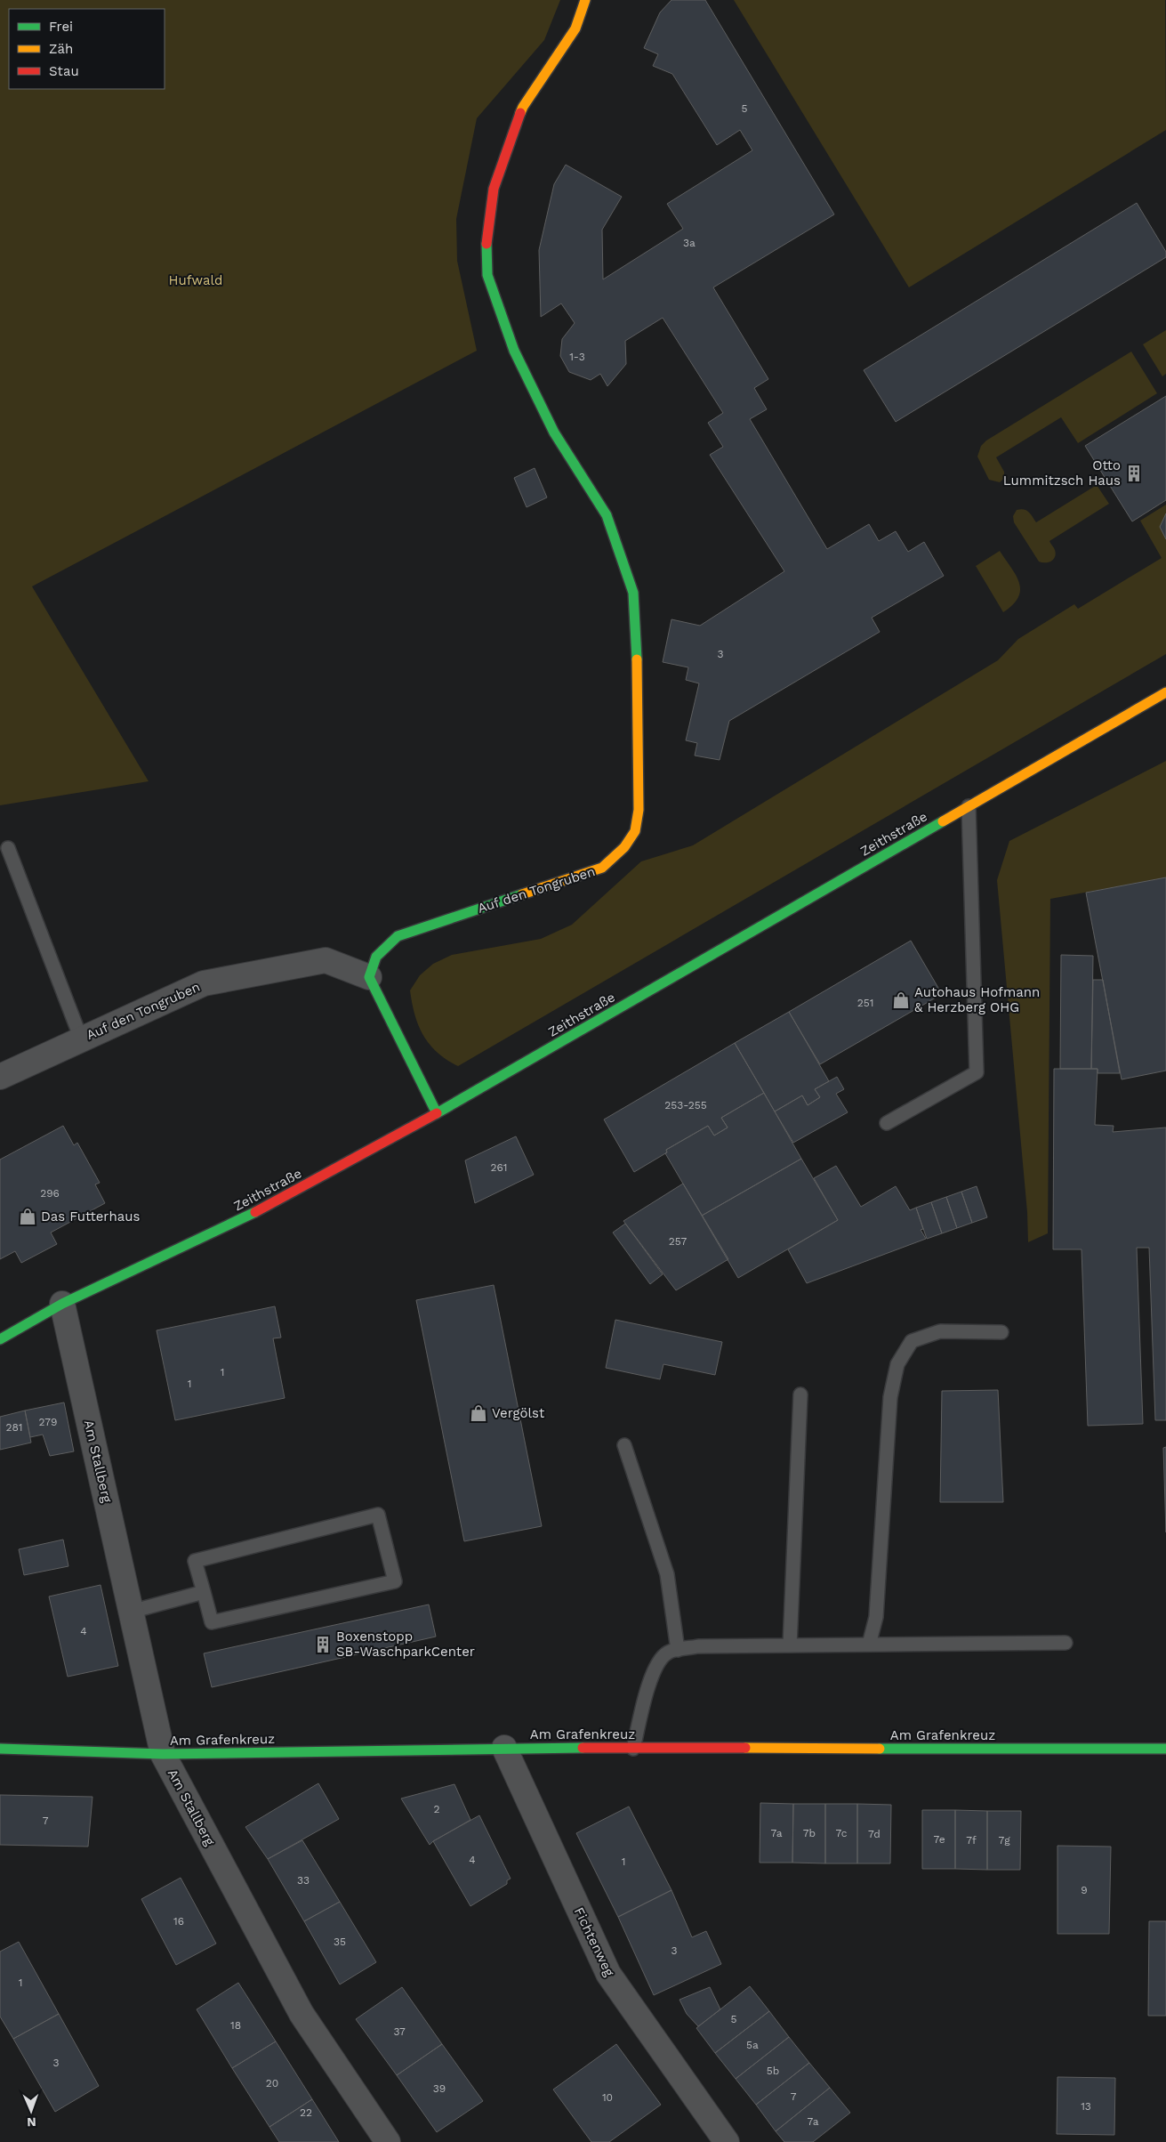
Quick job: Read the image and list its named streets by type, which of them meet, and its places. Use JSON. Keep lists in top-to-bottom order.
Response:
{
  "streets": {
    "street": [
      "Zeithstraße",
      "Auf den Tongruben",
      "Am Stallberg",
      "Am Grafenkreuz",
      "Fichtenweg"
    ]
  },
  "crossings": [
    ["Zeithstraße", "Am Stallberg"],
    ["Am Stallberg", "Am Grafenkreuz"],
    ["Am Grafenkreuz", "Fichtenweg"]
  ],
  "parks": ["Hufwald"],
  "places": {
    "building": ["Otto Lummitzsch Haus", "Boxenstopp SB-WaschparkCenter"],
    "shop": ["Autohaus Hofmann & Herzberg OHG", "Das Futterhaus", "Vergölst"]
  },
  "house_numbers": [
    "5",
    "3a",
    "1-3",
    "3",
    "251",
    "253-255",
    "261",
    "296",
    "257",
    "1",
    "1",
    "279",
    "281",
    "4",
    "2",
    "7",
    "7a",
    "7b",
    "7c",
    "7d",
    "7e",
    "7f",
    "7g",
    "4",
    "1",
    "33",
    "9",
    "16",
    "35",
    "3",
    "1",
    "5",
    "18",
    "37",
    "5a",
    "3",
    "5b",
    "20",
    "39",
    "7",
    "10",
    "13",
    "22",
    "7a"
  ],
  "legend": ["Frei", "Zäh", "Stau"],
  "north": "bottom"
}
